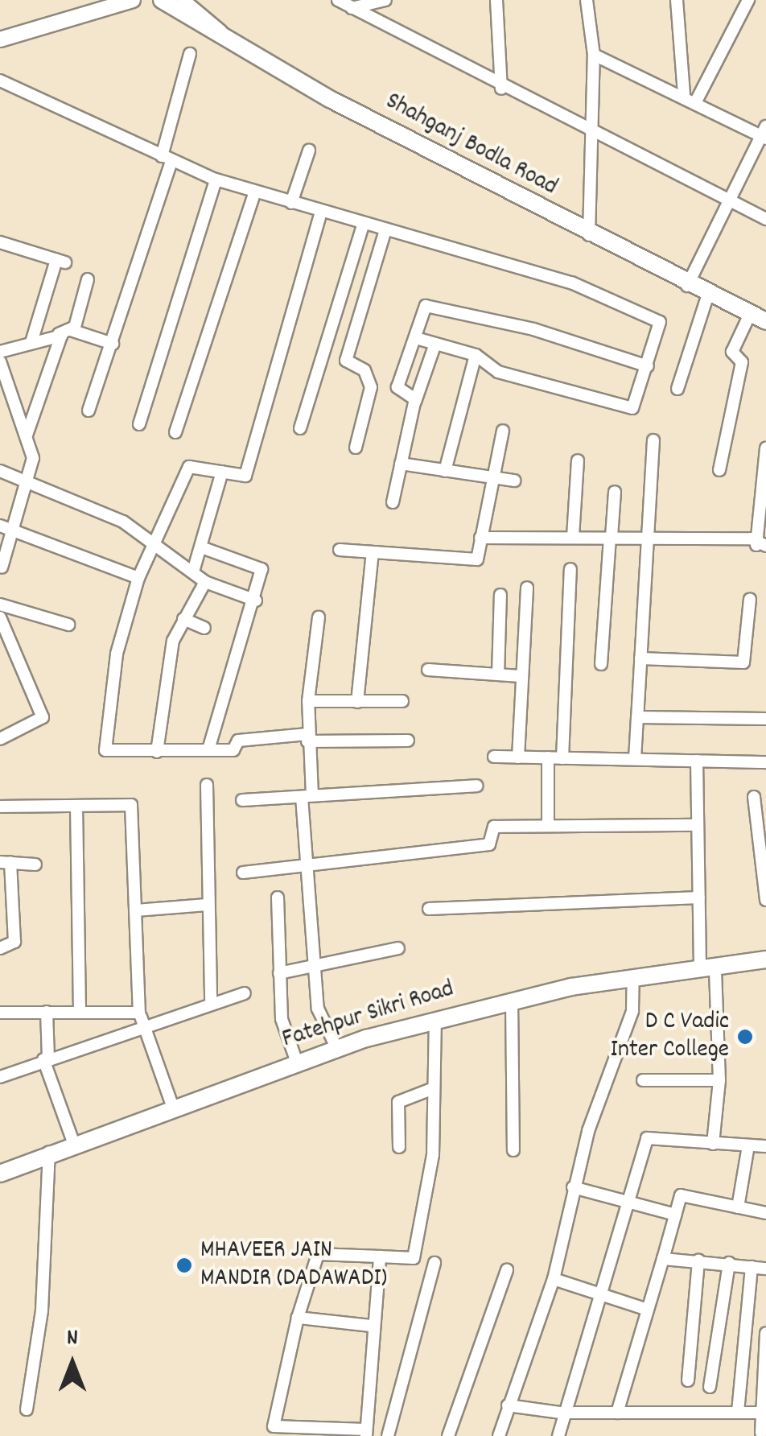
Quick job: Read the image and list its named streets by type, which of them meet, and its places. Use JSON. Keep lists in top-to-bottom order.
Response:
{
  "streets": {
    "main road": ["Shahganj Bodla Road", "Fatehpur Sikri Road"]
  },
  "places": ["D C Vadic Inter College", "MHAVEER JAIN MANDIR (DADAWADI)"],
  "north": "top"
}
